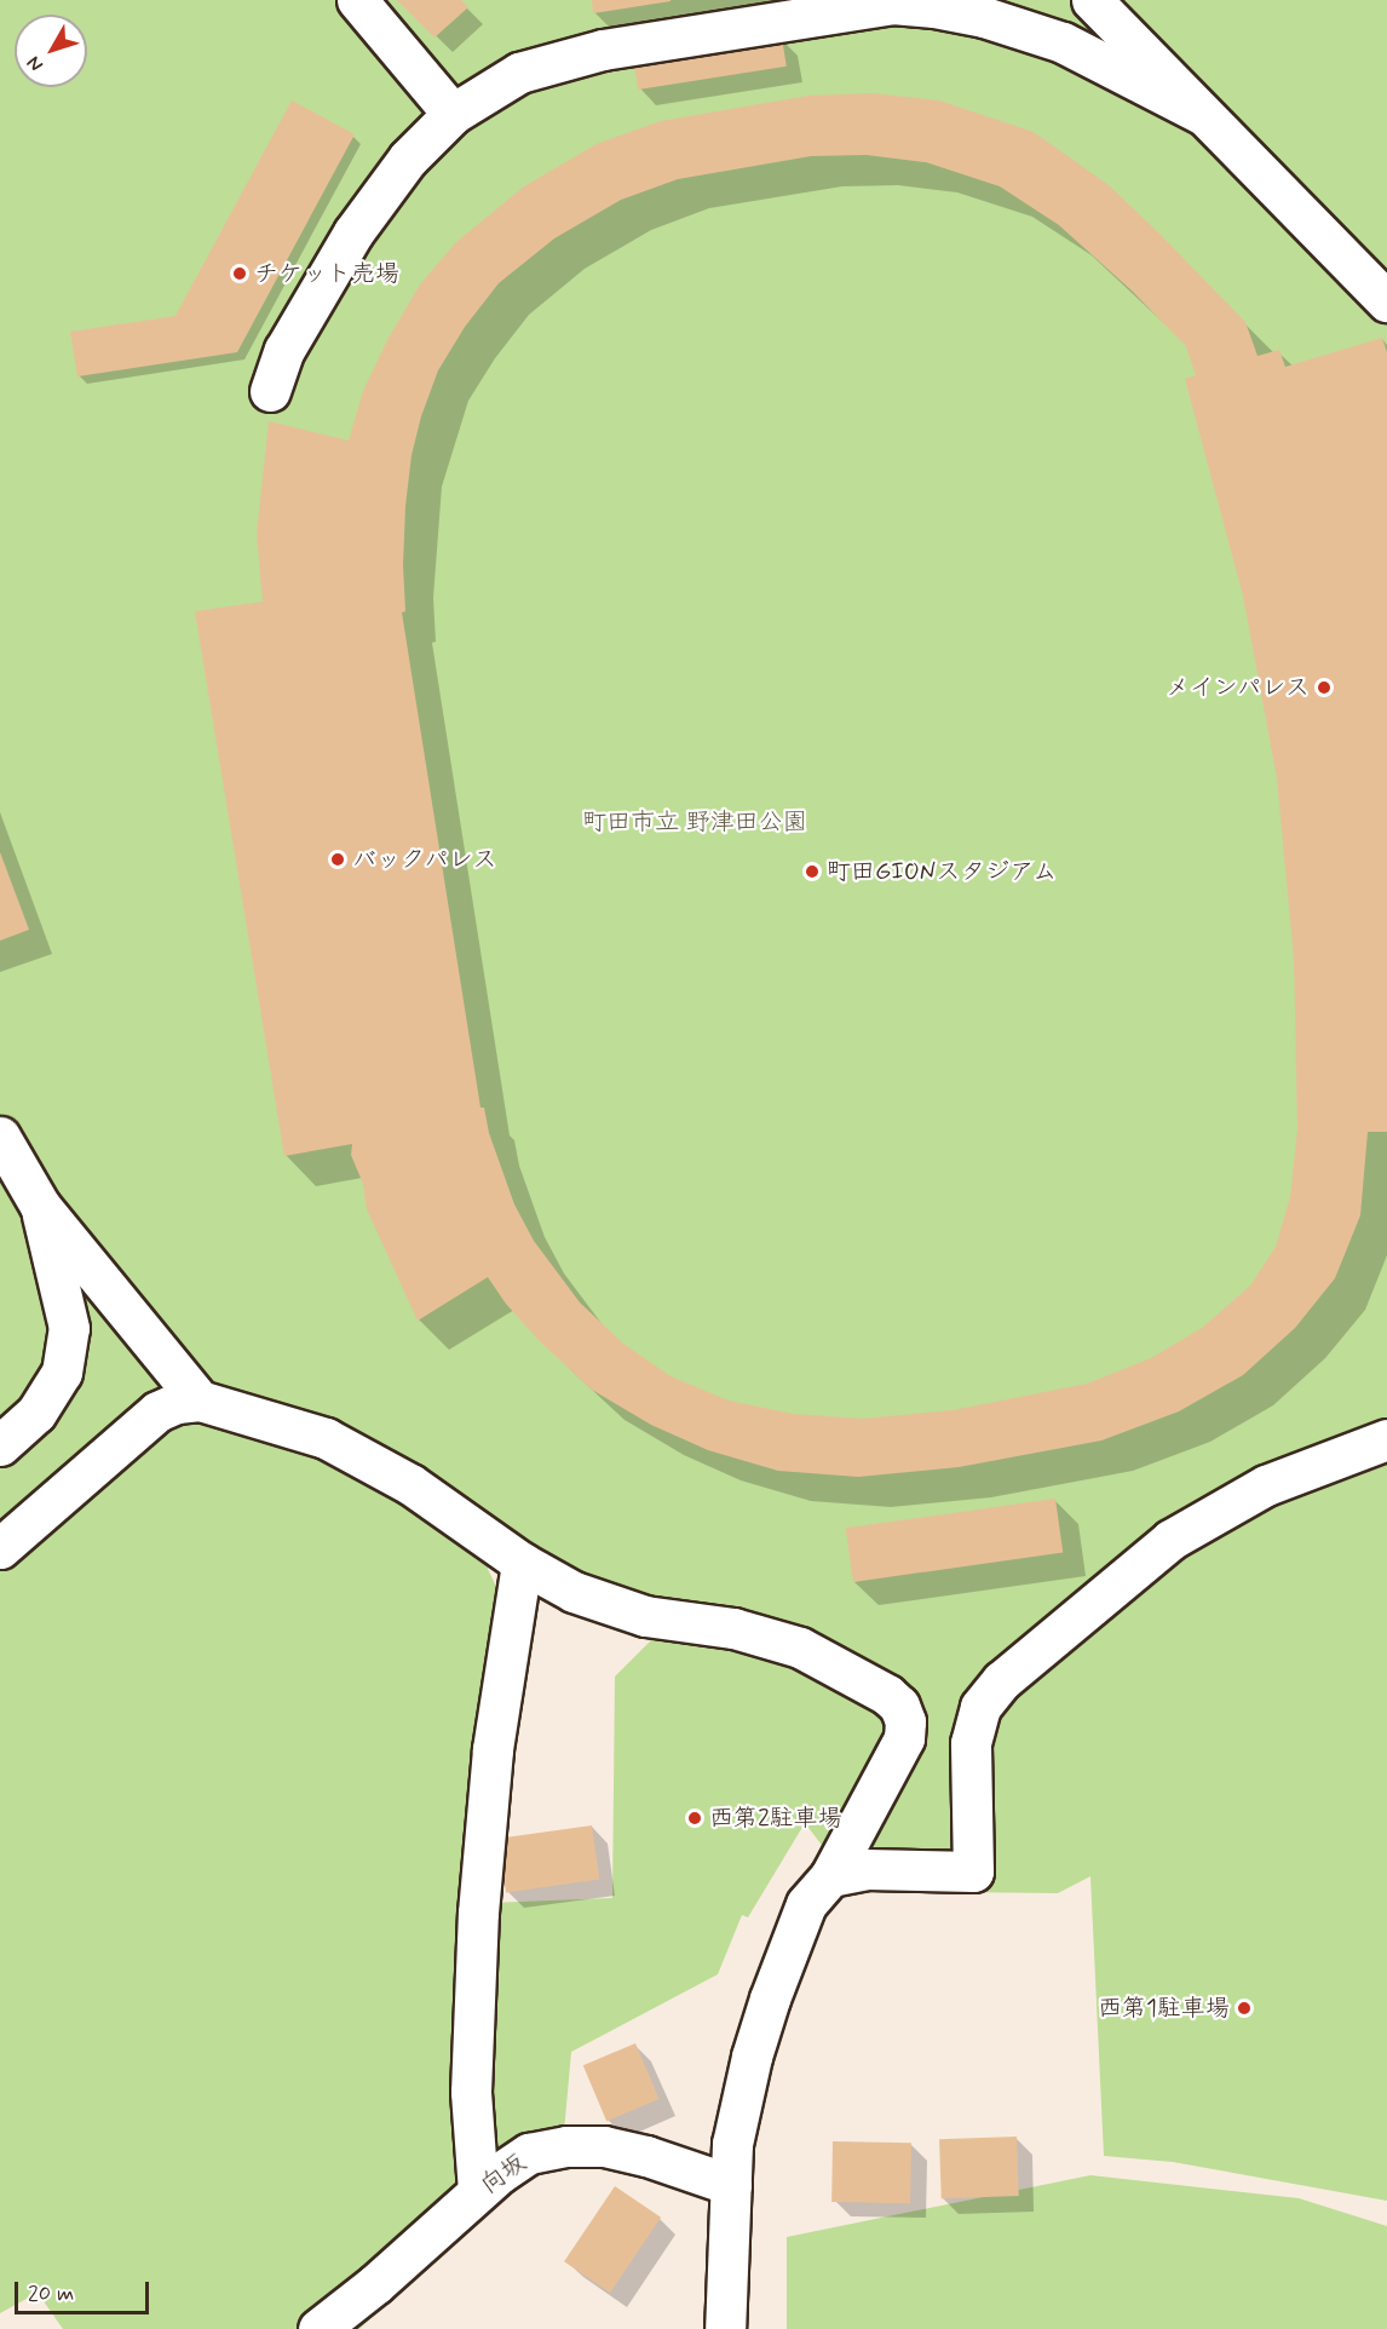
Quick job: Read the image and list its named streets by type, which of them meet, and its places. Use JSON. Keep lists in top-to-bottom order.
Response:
{
  "streets": {
    "street": ["向坂"]
  },
  "parks": ["町田市立 野津田公園"],
  "places": [
    "チケット売場",
    "メインパレス",
    "バックパレス",
    "町田GIONスタジアム",
    "西第2駐車場",
    "西第1駐車場"
  ],
  "scale_bar": "20 m",
  "north": "bottom left"
}
